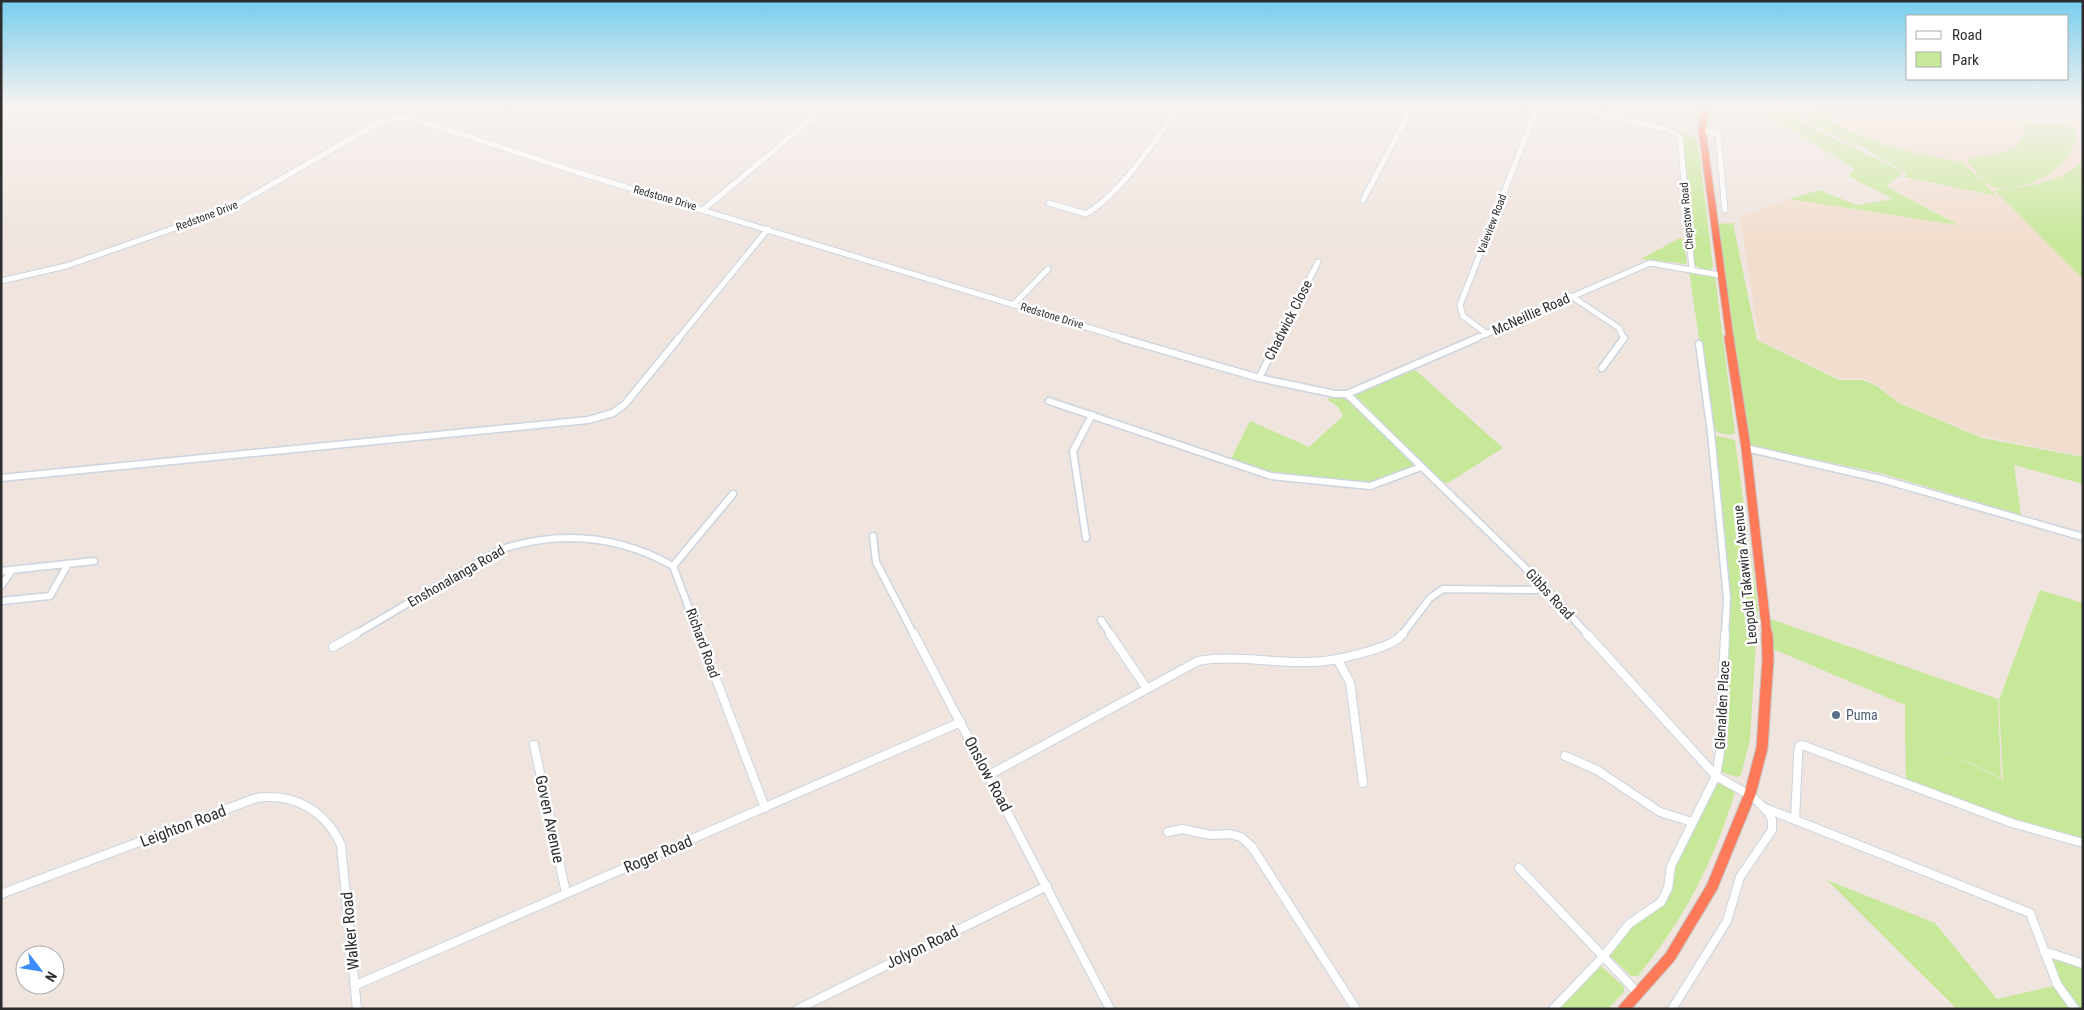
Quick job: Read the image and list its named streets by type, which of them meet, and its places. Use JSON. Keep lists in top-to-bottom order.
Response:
{
  "streets": {
    "highway": ["Leopold Takawira Avenue"],
    "street": [
      "Redstone Drive",
      "Chepstow Road",
      "Valeview Road",
      "McNeillie Road",
      "Chadwick Close",
      "Enshonalanga Road",
      "Gibbs Road",
      "Richard Road",
      "Glenalden Place",
      "Onslow Road",
      "Goven Avenue",
      "Leighton Road",
      "Roger Road",
      "Walker Road",
      "Jolyon Road"
    ]
  },
  "crossings": [
    ["Redstone Drive", "McNeillie Road"],
    ["Redstone Drive", "Chadwick Close"],
    ["Redstone Drive", "Gibbs Road"],
    ["Chepstow Road", "McNeillie Road"],
    ["Valeview Road", "McNeillie Road"],
    ["McNeillie Road", "Leopold Takawira Avenue"],
    ["McNeillie Road", "Gibbs Road"],
    ["Leopold Takawira Avenue", "Gibbs Road"],
    ["Enshonalanga Road", "Richard Road"],
    ["Gibbs Road", "Glenalden Place"],
    ["Richard Road", "Roger Road"],
    ["Onslow Road", "Roger Road"],
    ["Onslow Road", "Jolyon Road"],
    ["Goven Avenue", "Roger Road"],
    ["Leighton Road", "Walker Road"],
    ["Roger Road", "Walker Road"]
  ],
  "places": ["Puma"],
  "legend": ["Road", "Park"],
  "north": "bottom right"
}
